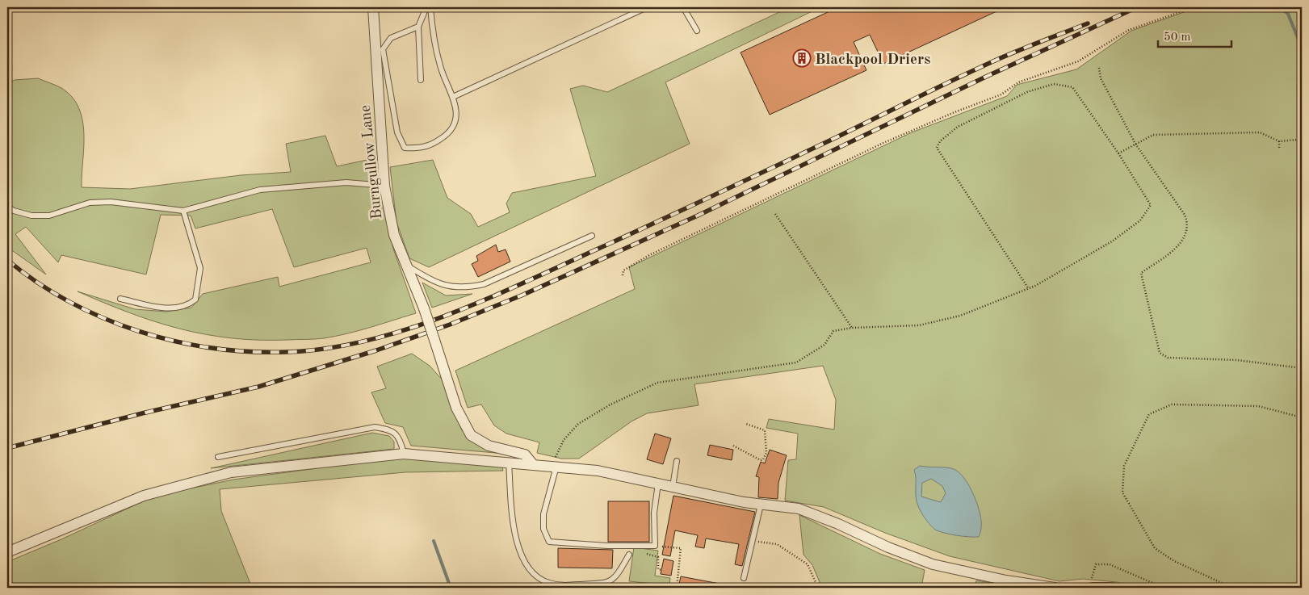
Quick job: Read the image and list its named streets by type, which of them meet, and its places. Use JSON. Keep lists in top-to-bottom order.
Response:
{
  "streets": {
    "street": ["Burngullow Lane"]
  },
  "places": {
    "building": ["Blackpool Driers"]
  },
  "scale_bar": "50 m"
}
